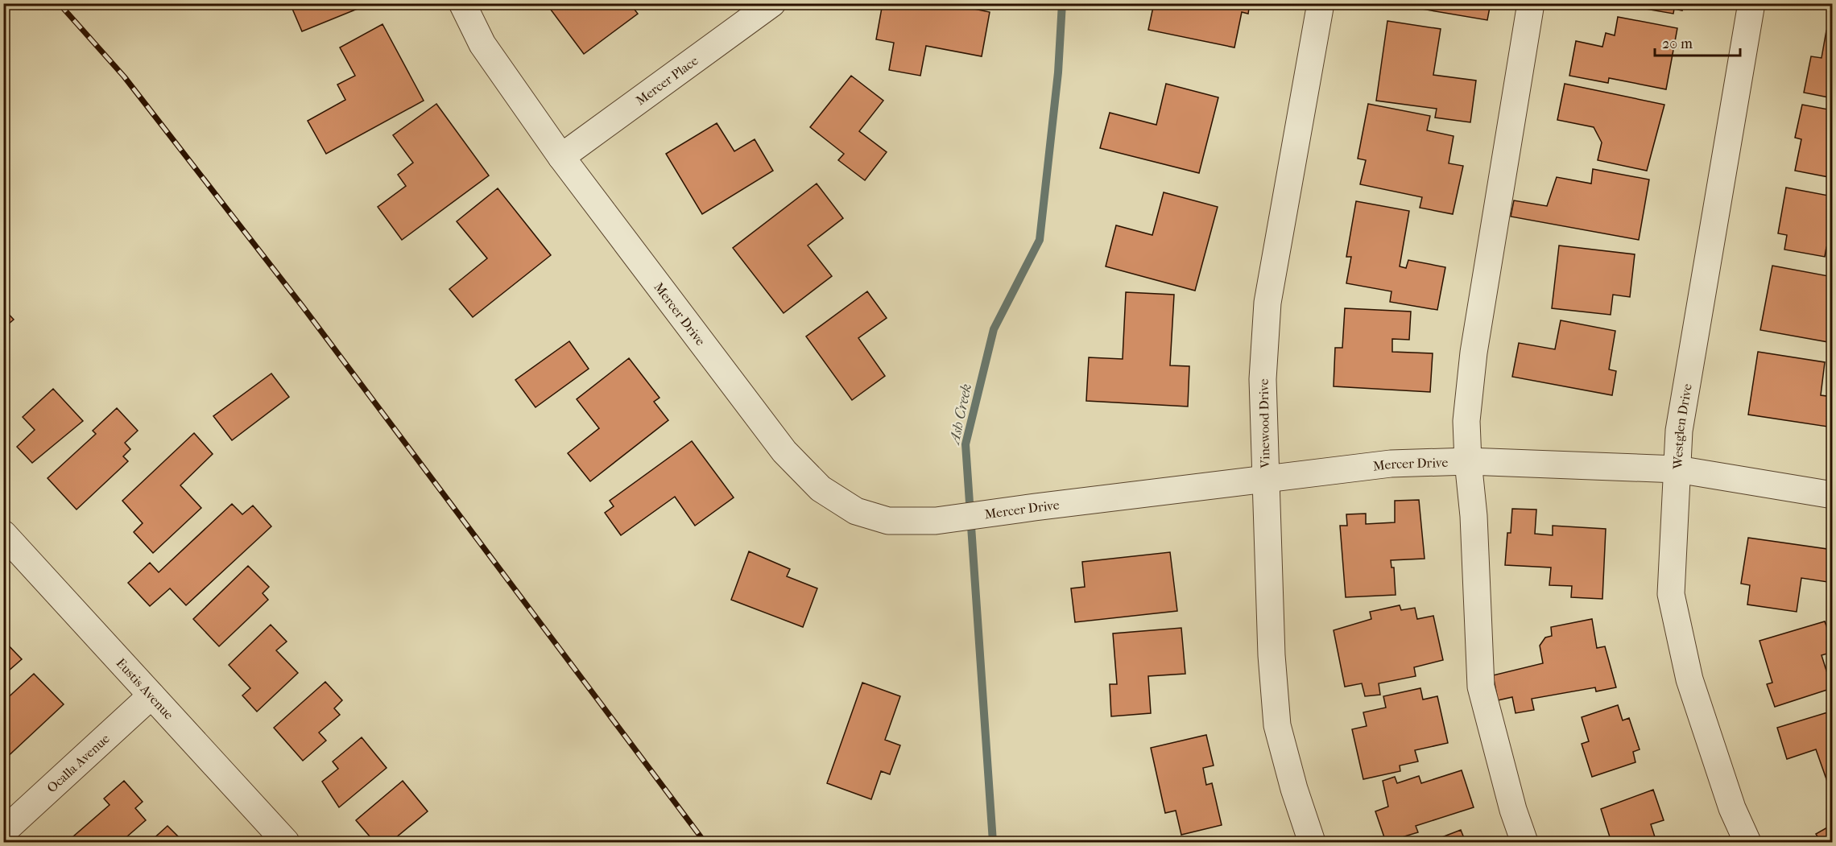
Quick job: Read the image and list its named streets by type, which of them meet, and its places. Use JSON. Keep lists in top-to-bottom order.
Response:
{
  "streets": {
    "street": [
      "Mercer Place",
      "Mercer Drive",
      "Vinewood Drive",
      "Westglen Drive",
      "Eustis Avenue",
      "Ocalla Avenue"
    ]
  },
  "crossings": [
    ["Mercer Place", "Mercer Drive"],
    ["Mercer Drive", "Vinewood Drive"],
    ["Mercer Drive", "Westglen Drive"],
    ["Eustis Avenue", "Ocalla Avenue"]
  ],
  "water": ["Ash Creek"],
  "scale_bar": "20 m"
}
